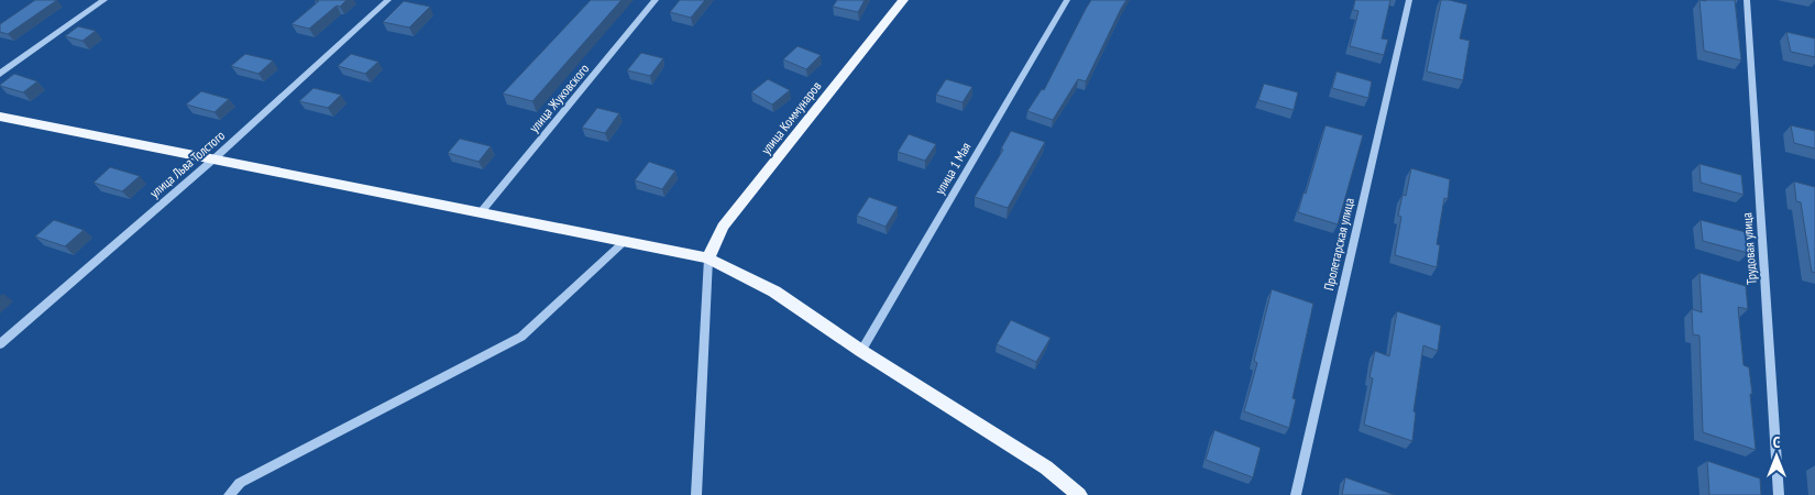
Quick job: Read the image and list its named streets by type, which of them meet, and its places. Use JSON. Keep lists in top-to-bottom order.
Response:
{
  "streets": {
    "main road": ["улица Коммунаров"],
    "street": [
      "улица Жуковского",
      "улица Льва Толстого",
      "улица 1 Мая",
      "Пролетарская улица",
      "Трудовая улица"
    ]
  },
  "north": "top"
}
